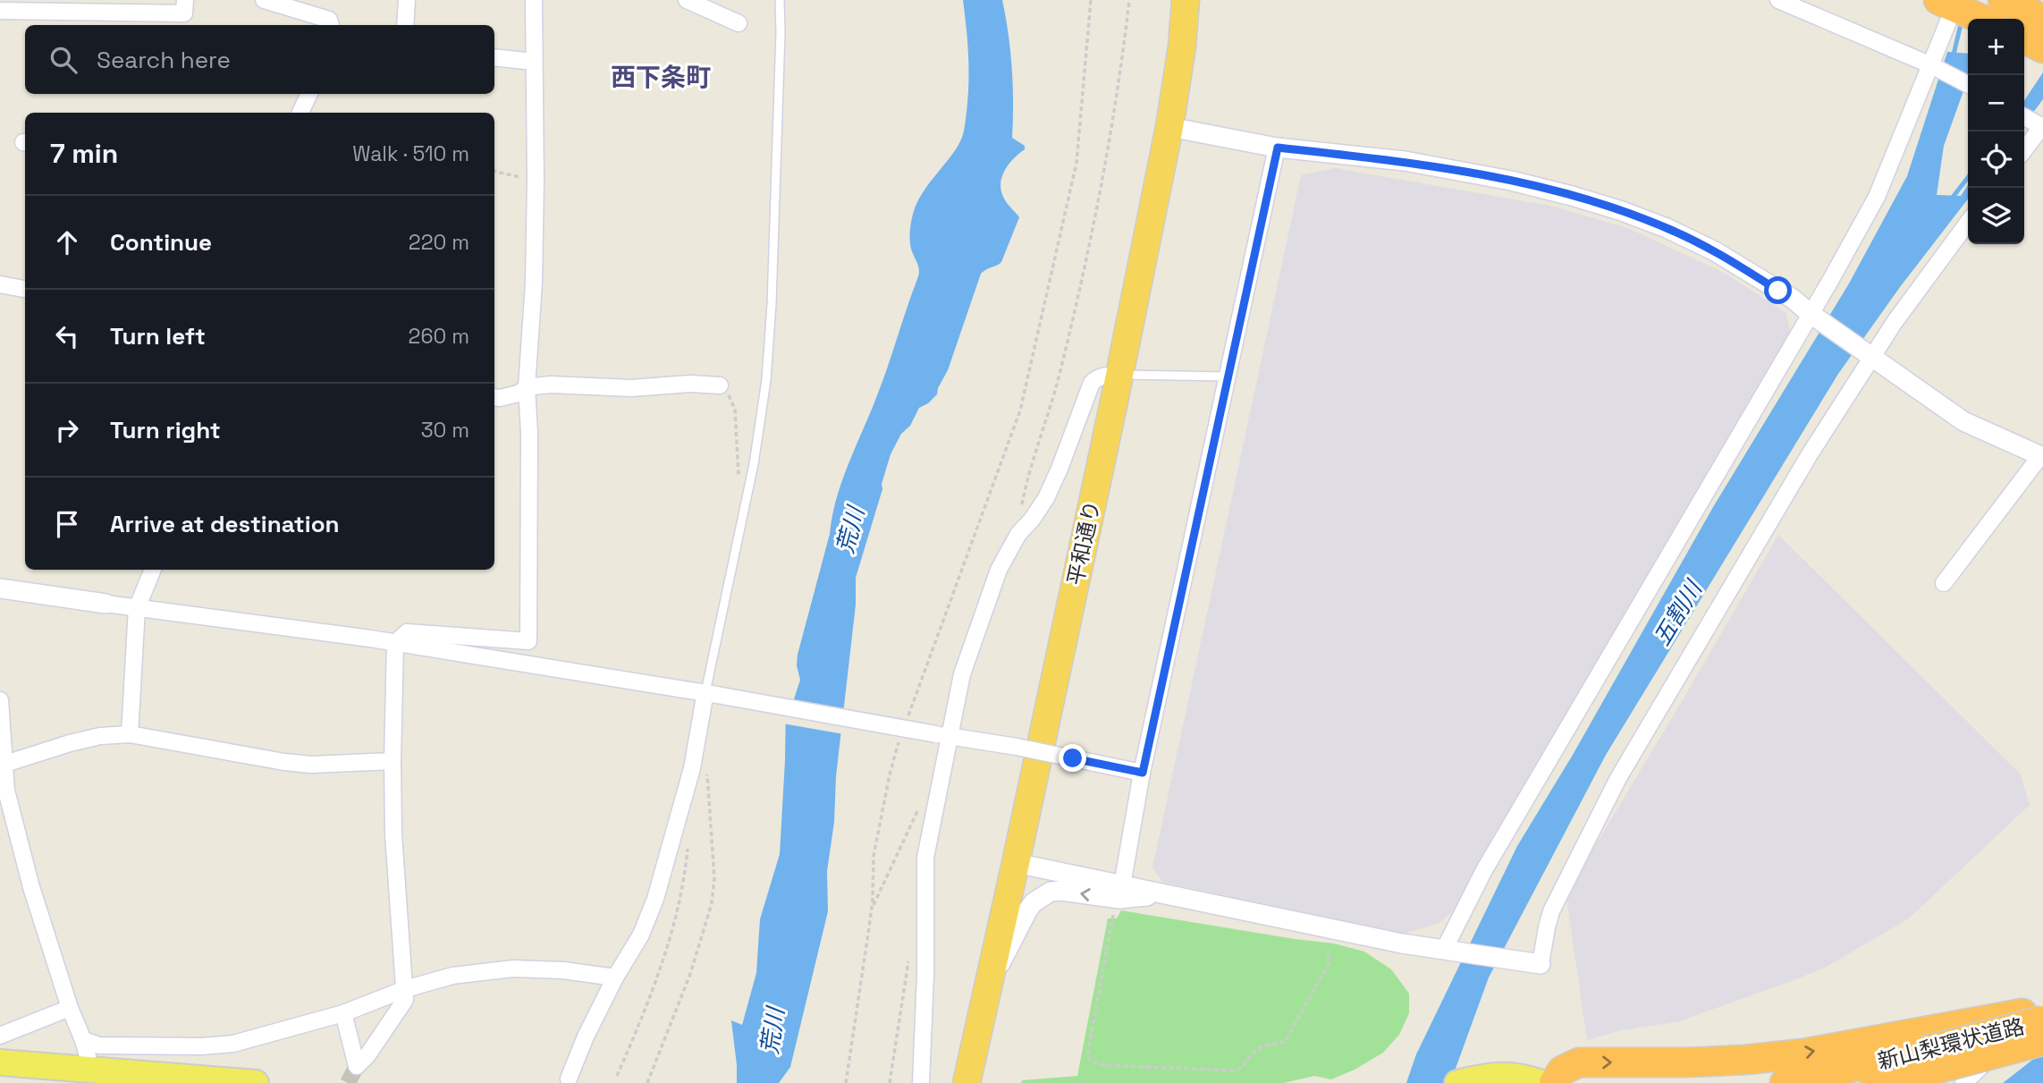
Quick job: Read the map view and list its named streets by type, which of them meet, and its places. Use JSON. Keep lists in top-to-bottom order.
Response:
{
  "streets": {
    "highway": ["平和通り", "新山梨環状道路"]
  },
  "districts": ["西下条町"],
  "water": ["荒川", "五割川"],
  "page": {
    "map_buttons": ["+", "−"],
    "search": "Search here",
    "heading": ["7 min", "Walk · 510 m"],
    "list": [
      ["Continue", "220 m"],
      ["Turn left", "260 m"],
      ["Turn right", "30 m"],
      "Arrive at destination"
    ]
  }
}
